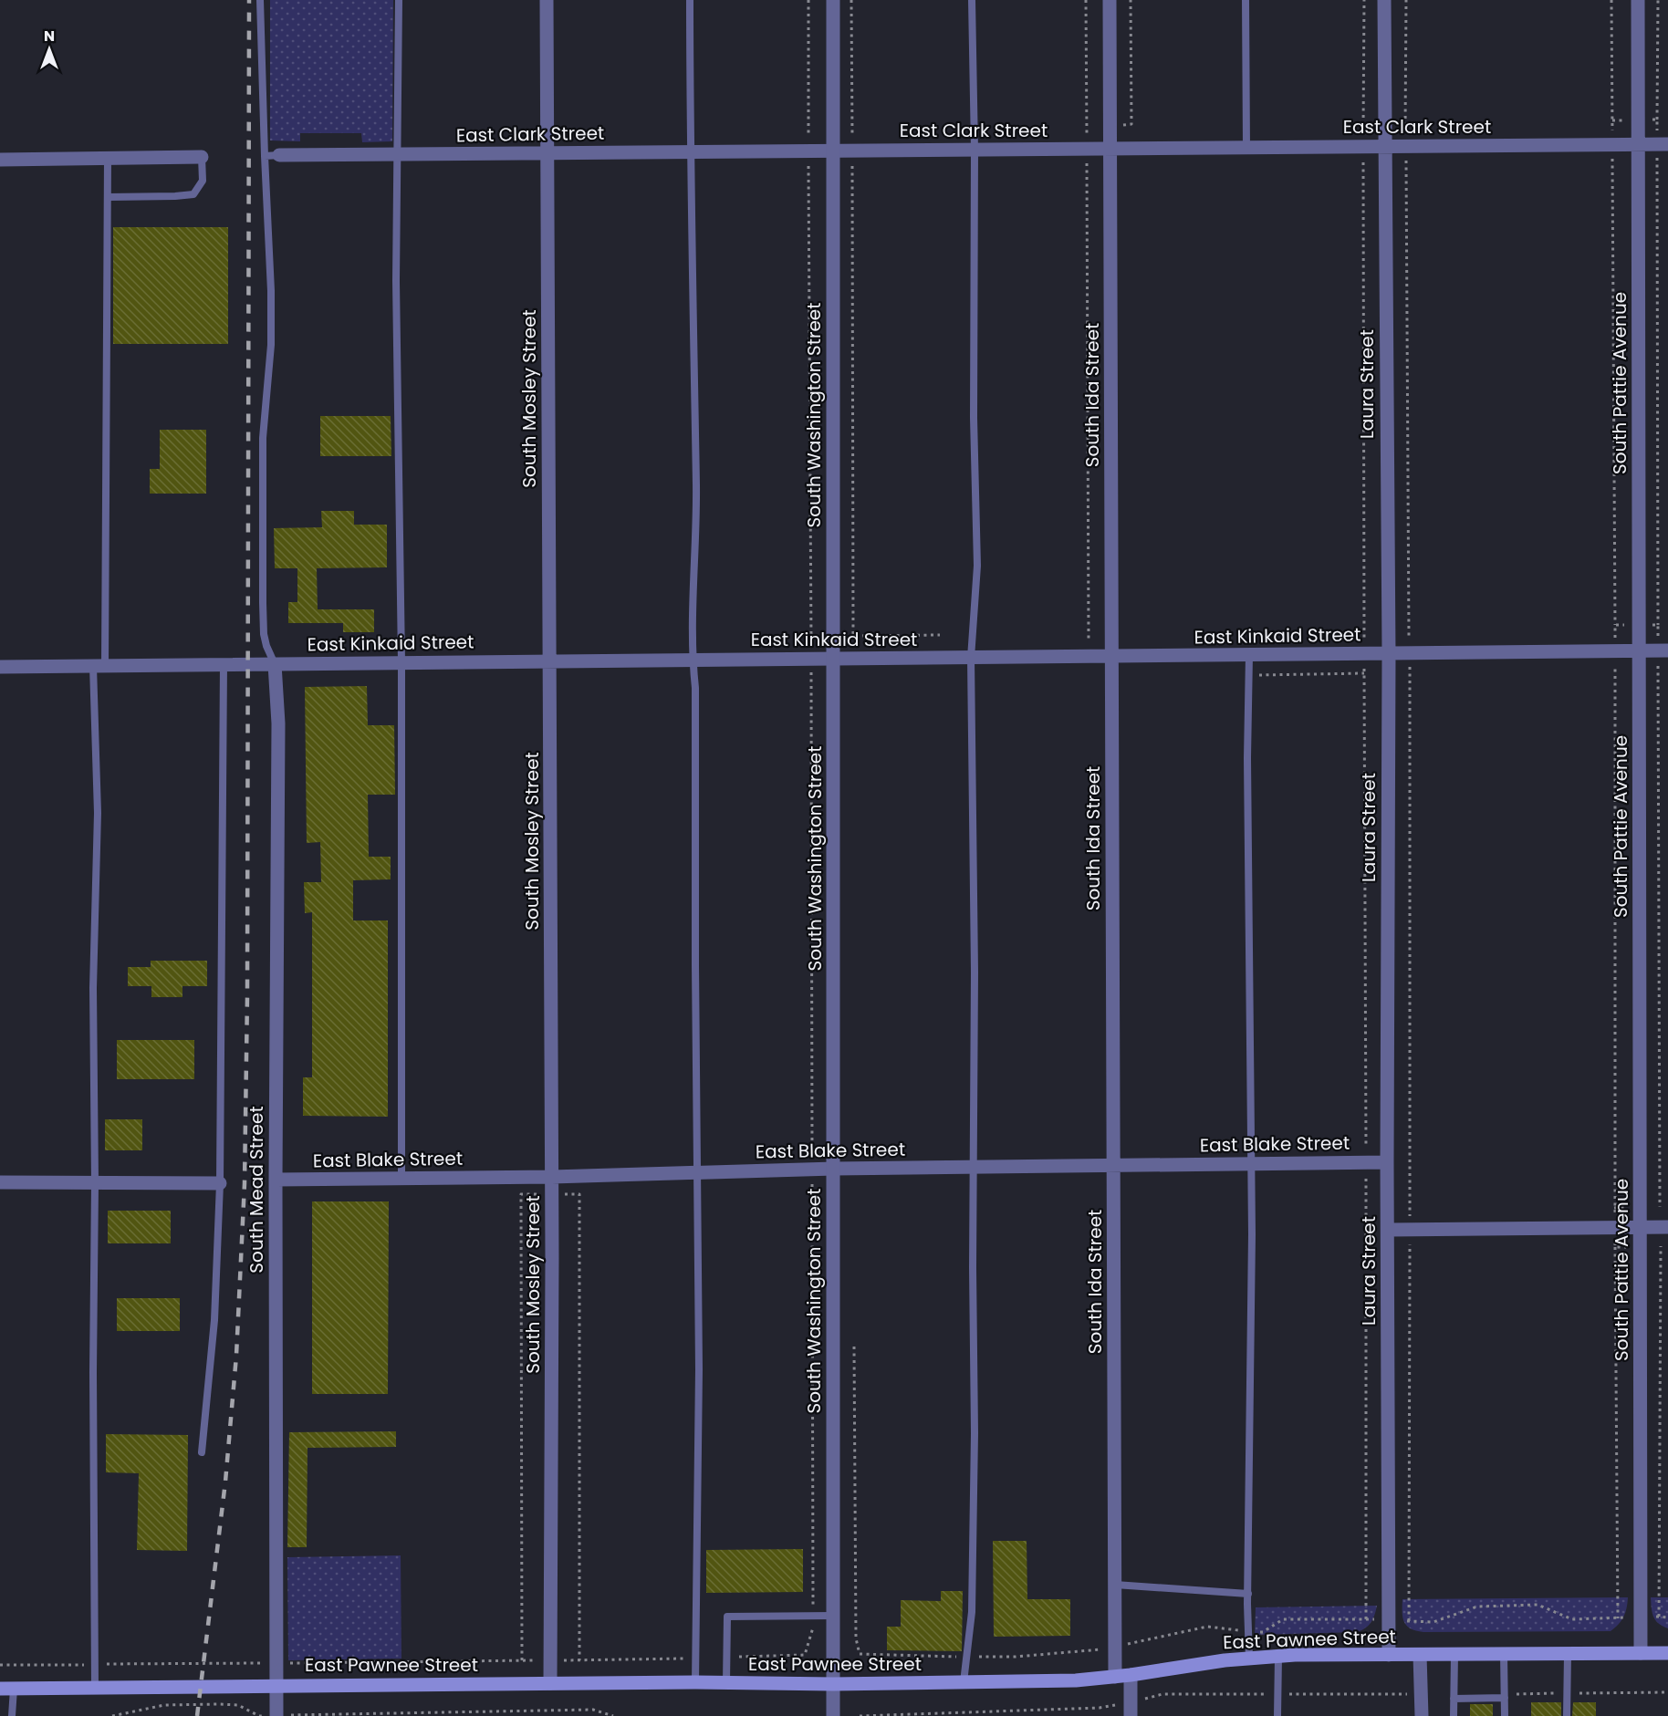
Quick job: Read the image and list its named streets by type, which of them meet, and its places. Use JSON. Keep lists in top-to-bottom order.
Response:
{
  "streets": {
    "main road": ["East Pawnee Street"],
    "street": [
      "East Clark Street",
      "South Pattie Avenue",
      "Laura Street",
      "South Ida Street",
      "South Mosley Street",
      "South Washington Street",
      "East Kinkaid Street",
      "East Blake Street",
      "South Mead Street"
    ]
  },
  "crossings": [
    ["East Clark Street", "South Pattie Avenue"],
    ["East Clark Street", "Laura Street"],
    ["East Clark Street", "South Ida Street"],
    ["East Clark Street", "South Mosley Street"],
    ["East Clark Street", "South Washington Street"],
    ["South Pattie Avenue", "East Kinkaid Street"],
    ["South Pattie Avenue", "East Pawnee Street"],
    ["Laura Street", "East Kinkaid Street"],
    ["Laura Street", "East Blake Street"],
    ["Laura Street", "East Pawnee Street"],
    ["South Ida Street", "East Kinkaid Street"],
    ["South Ida Street", "East Blake Street"],
    ["South Ida Street", "East Pawnee Street"],
    ["South Mosley Street", "East Kinkaid Street"],
    ["South Mosley Street", "East Blake Street"],
    ["South Mosley Street", "East Pawnee Street"],
    ["South Washington Street", "East Kinkaid Street"],
    ["South Washington Street", "East Blake Street"],
    ["South Washington Street", "East Pawnee Street"],
    ["East Kinkaid Street", "South Mead Street"],
    ["East Blake Street", "South Mead Street"],
    ["South Mead Street", "East Pawnee Street"]
  ],
  "north": "top"
}
